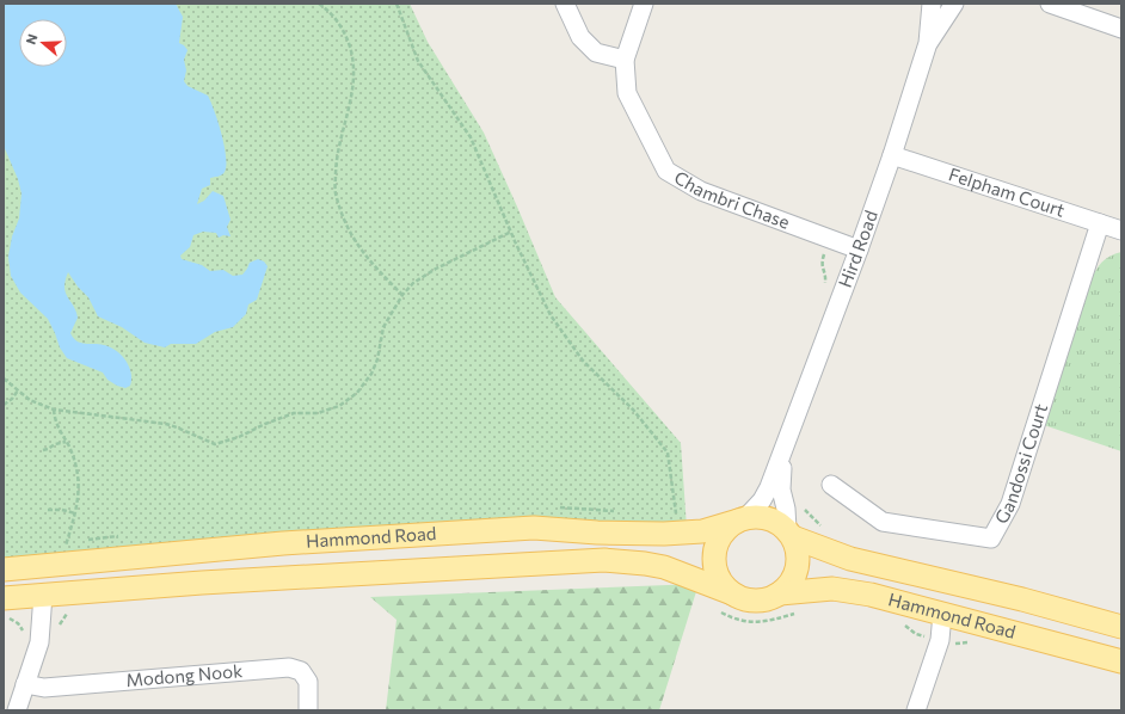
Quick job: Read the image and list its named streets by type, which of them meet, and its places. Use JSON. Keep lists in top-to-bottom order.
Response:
{
  "streets": {
    "main road": ["Hammond Road"],
    "street": [
      "Felpham Court",
      "Chambri Chase",
      "Hird Road",
      "Gandossi Court",
      "Modong Nook"
    ]
  },
  "crossings": [
    ["Felpham Court", "Hird Road"],
    ["Felpham Court", "Gandossi Court"],
    ["Chambri Chase", "Hird Road"],
    ["Hird Road", "Hammond Road"]
  ],
  "north": "left"
}
